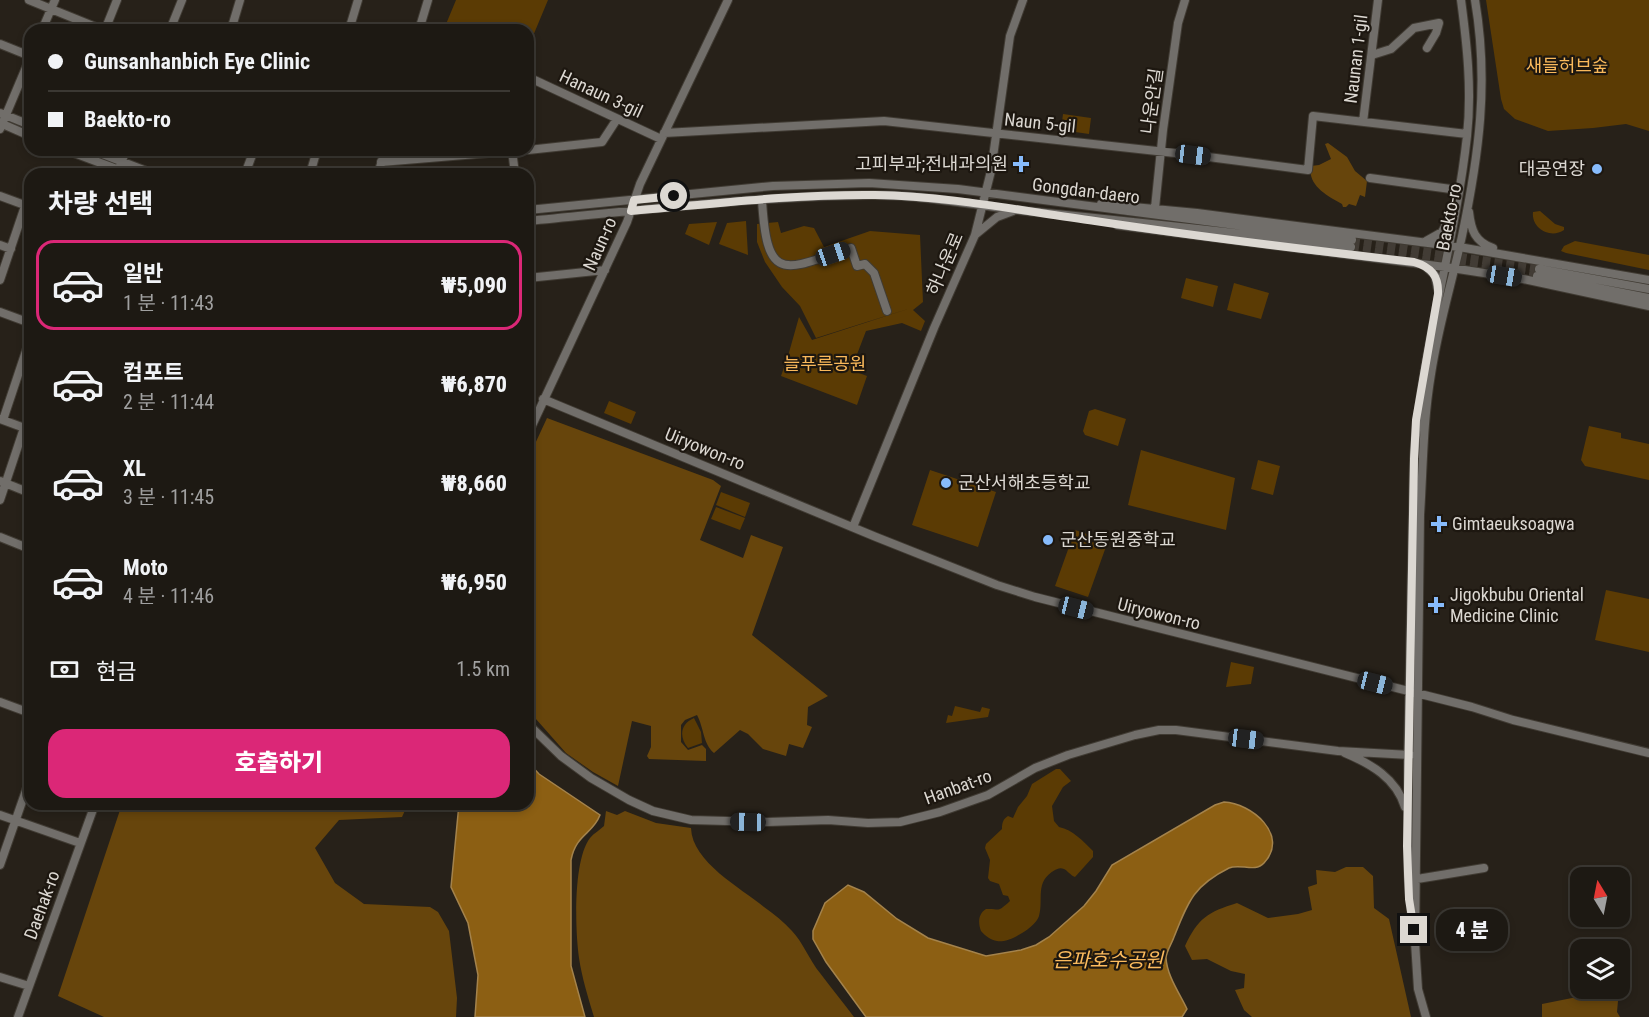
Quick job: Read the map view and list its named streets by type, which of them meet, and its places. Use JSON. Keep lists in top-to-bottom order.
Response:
{
  "streets": {
    "street": [
      "Naunan 1-gil",
      "Hanaun 3-gil",
      "나운안길",
      "Naun 5-gil",
      "Gongdan-daero",
      "Baekto-ro",
      "Naun-ro",
      "하나운로",
      "Uiryowon-ro",
      "Hanbat-ro",
      "Daehak-ro"
    ]
  },
  "crossings": [
    ["Naunan 1-gil", "Naun 5-gil"],
    ["Hanaun 3-gil", "Naun 5-gil"],
    ["Hanaun 3-gil", "Naun-ro"],
    ["나운안길", "Naun 5-gil"],
    ["Naun 5-gil", "Naun-ro"],
    ["Naun 5-gil", "하나운로"],
    ["Gongdan-daero", "Naun-ro"],
    ["Gongdan-daero", "하나운로"],
    ["Baekto-ro", "Uiryowon-ro"],
    ["Baekto-ro", "Hanbat-ro"],
    ["Naun-ro", "Uiryowon-ro"],
    ["하나운로", "Uiryowon-ro"]
  ],
  "water": ["은파호수공원"],
  "parks": ["새들허브숲", "늘푸른공원"],
  "places": {
    "health": ["고피부과;전내과의원", "Gimtaeuksoagwa", "Jigokbubu Oriental Medicine Clinic"],
    "other": ["대공연장", "군산서해초등학교", "군산동원중학교"]
  },
  "north": "top",
  "page": {
    "banner": ["Gunsanhanbich Eye Clinic", "Baekto-ro"],
    "heading": "차량 선택",
    "list": [
      {
        "name": "일반",
        "note": "1 분 · 11:43",
        "value": "₩5,090"
      },
      {
        "name": "컴포트",
        "note": "2 분 · 11:44",
        "value": "₩6,870"
      },
      {
        "name": "XL",
        "note": "3 분 · 11:45",
        "value": "₩8,660"
      },
      {
        "name": "Moto",
        "note": "4 분 · 11:46",
        "value": "₩6,950"
      }
    ],
    "pay": ["현금", "1.5 km"],
    "buttons": "호출하기",
    "bubble": "4 분"
  }
}
